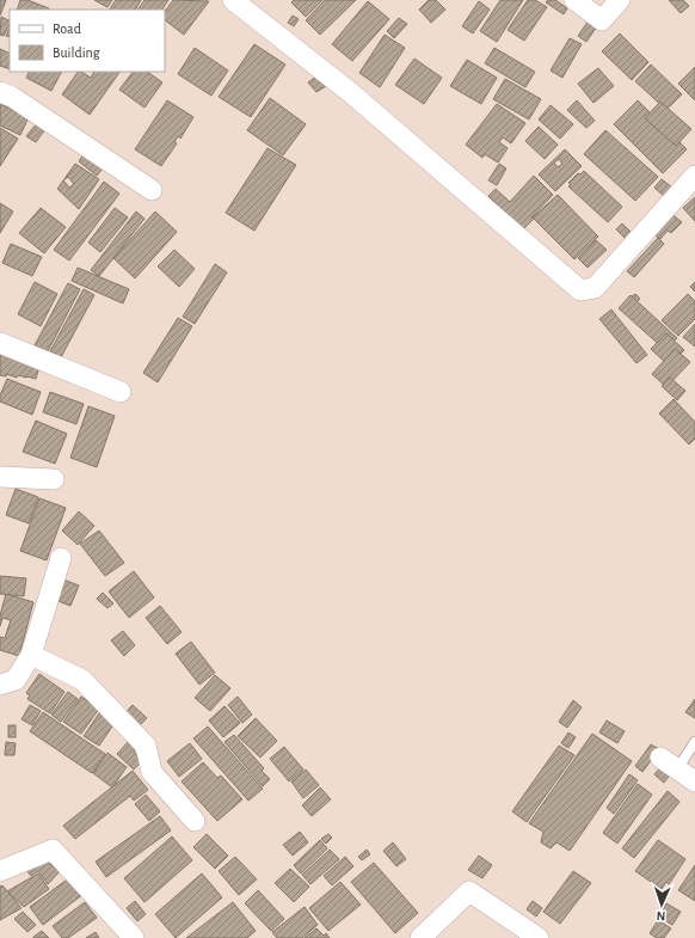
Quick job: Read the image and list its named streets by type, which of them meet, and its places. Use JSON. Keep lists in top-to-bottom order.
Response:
{
  "legend": ["Road", "Building"],
  "north": "bottom"
}
